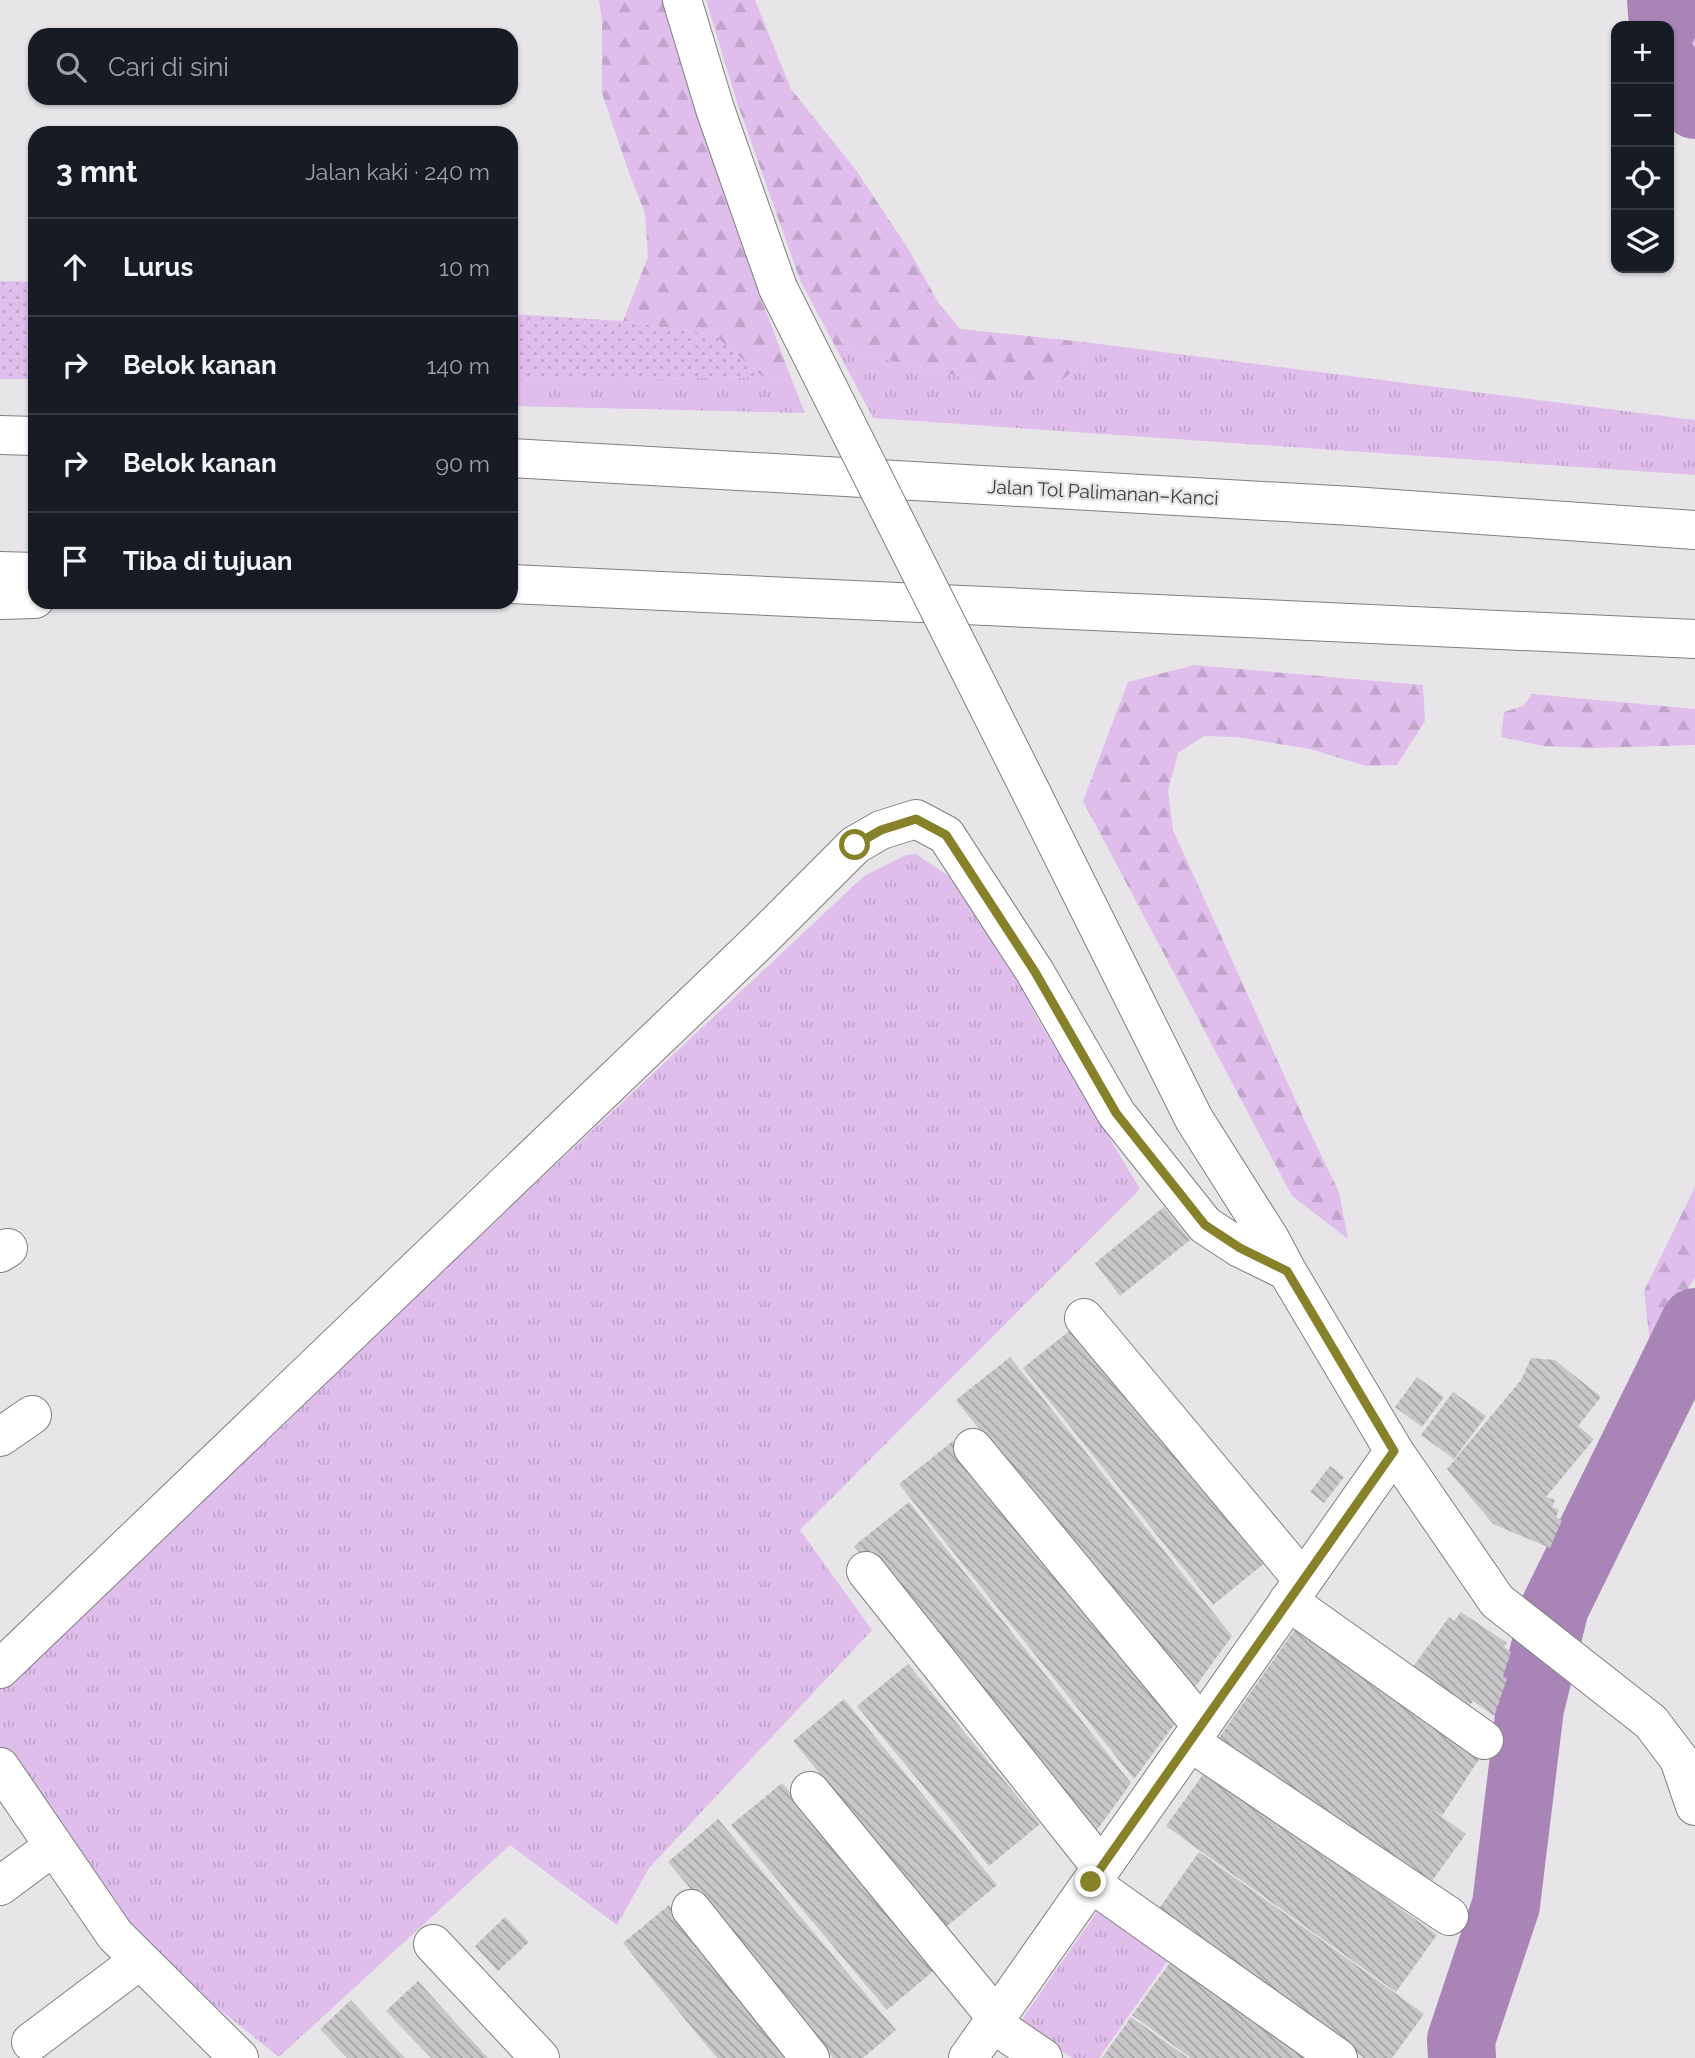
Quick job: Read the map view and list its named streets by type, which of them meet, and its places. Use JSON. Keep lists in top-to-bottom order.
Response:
{
  "streets": {
    "main road": ["Jalan Tol Palimanan–Kanci"]
  },
  "page": {
    "map_buttons": ["+", "−"],
    "search": "Cari di sini",
    "heading": ["3 mnt", "Jalan kaki · 240 m"],
    "list": [
      ["Lurus", "10 m"],
      ["Belok kanan", "140 m"],
      ["Belok kanan", "90 m"],
      "Tiba di tujuan"
    ]
  }
}
